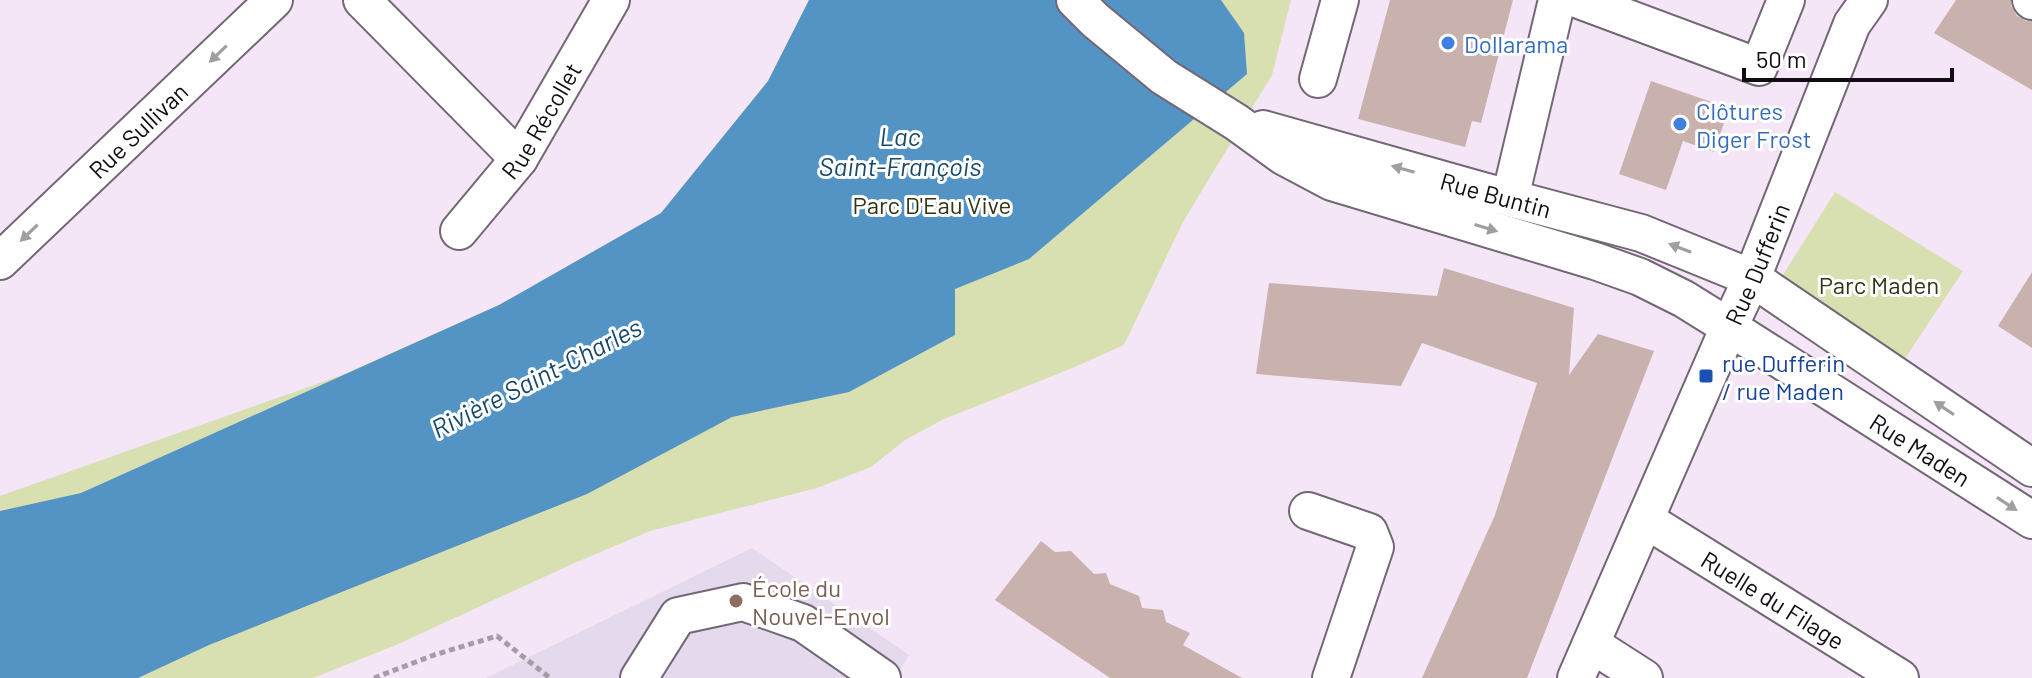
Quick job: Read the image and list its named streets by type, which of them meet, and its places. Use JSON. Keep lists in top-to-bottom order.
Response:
{
  "streets": {
    "street": [
      "Rue Récollet",
      "Rue Sullivan",
      "Rue Buntin",
      "Rue Dufferin",
      "Rue Maden",
      "Ruelle du Filage"
    ]
  },
  "crossings": [
    ["Rue Buntin", "Rue Dufferin"],
    ["Rue Buntin", "Rue Maden"],
    ["Rue Dufferin", "Rue Maden"],
    ["Rue Dufferin", "Ruelle du Filage"]
  ],
  "one_way": ["Rue Sullivan"],
  "water": ["Lac Saint-François", "Rivière Saint-Charles"],
  "parks": ["Parc D'Eau Vive", "Parc Maden"],
  "places": {
    "other": ["Dollarama", "Clôtures Diger Frost", "École du Nouvel-Envol"],
    "transit": ["rue Dufferin / rue Maden"]
  },
  "scale_bar": "50 m"
}
